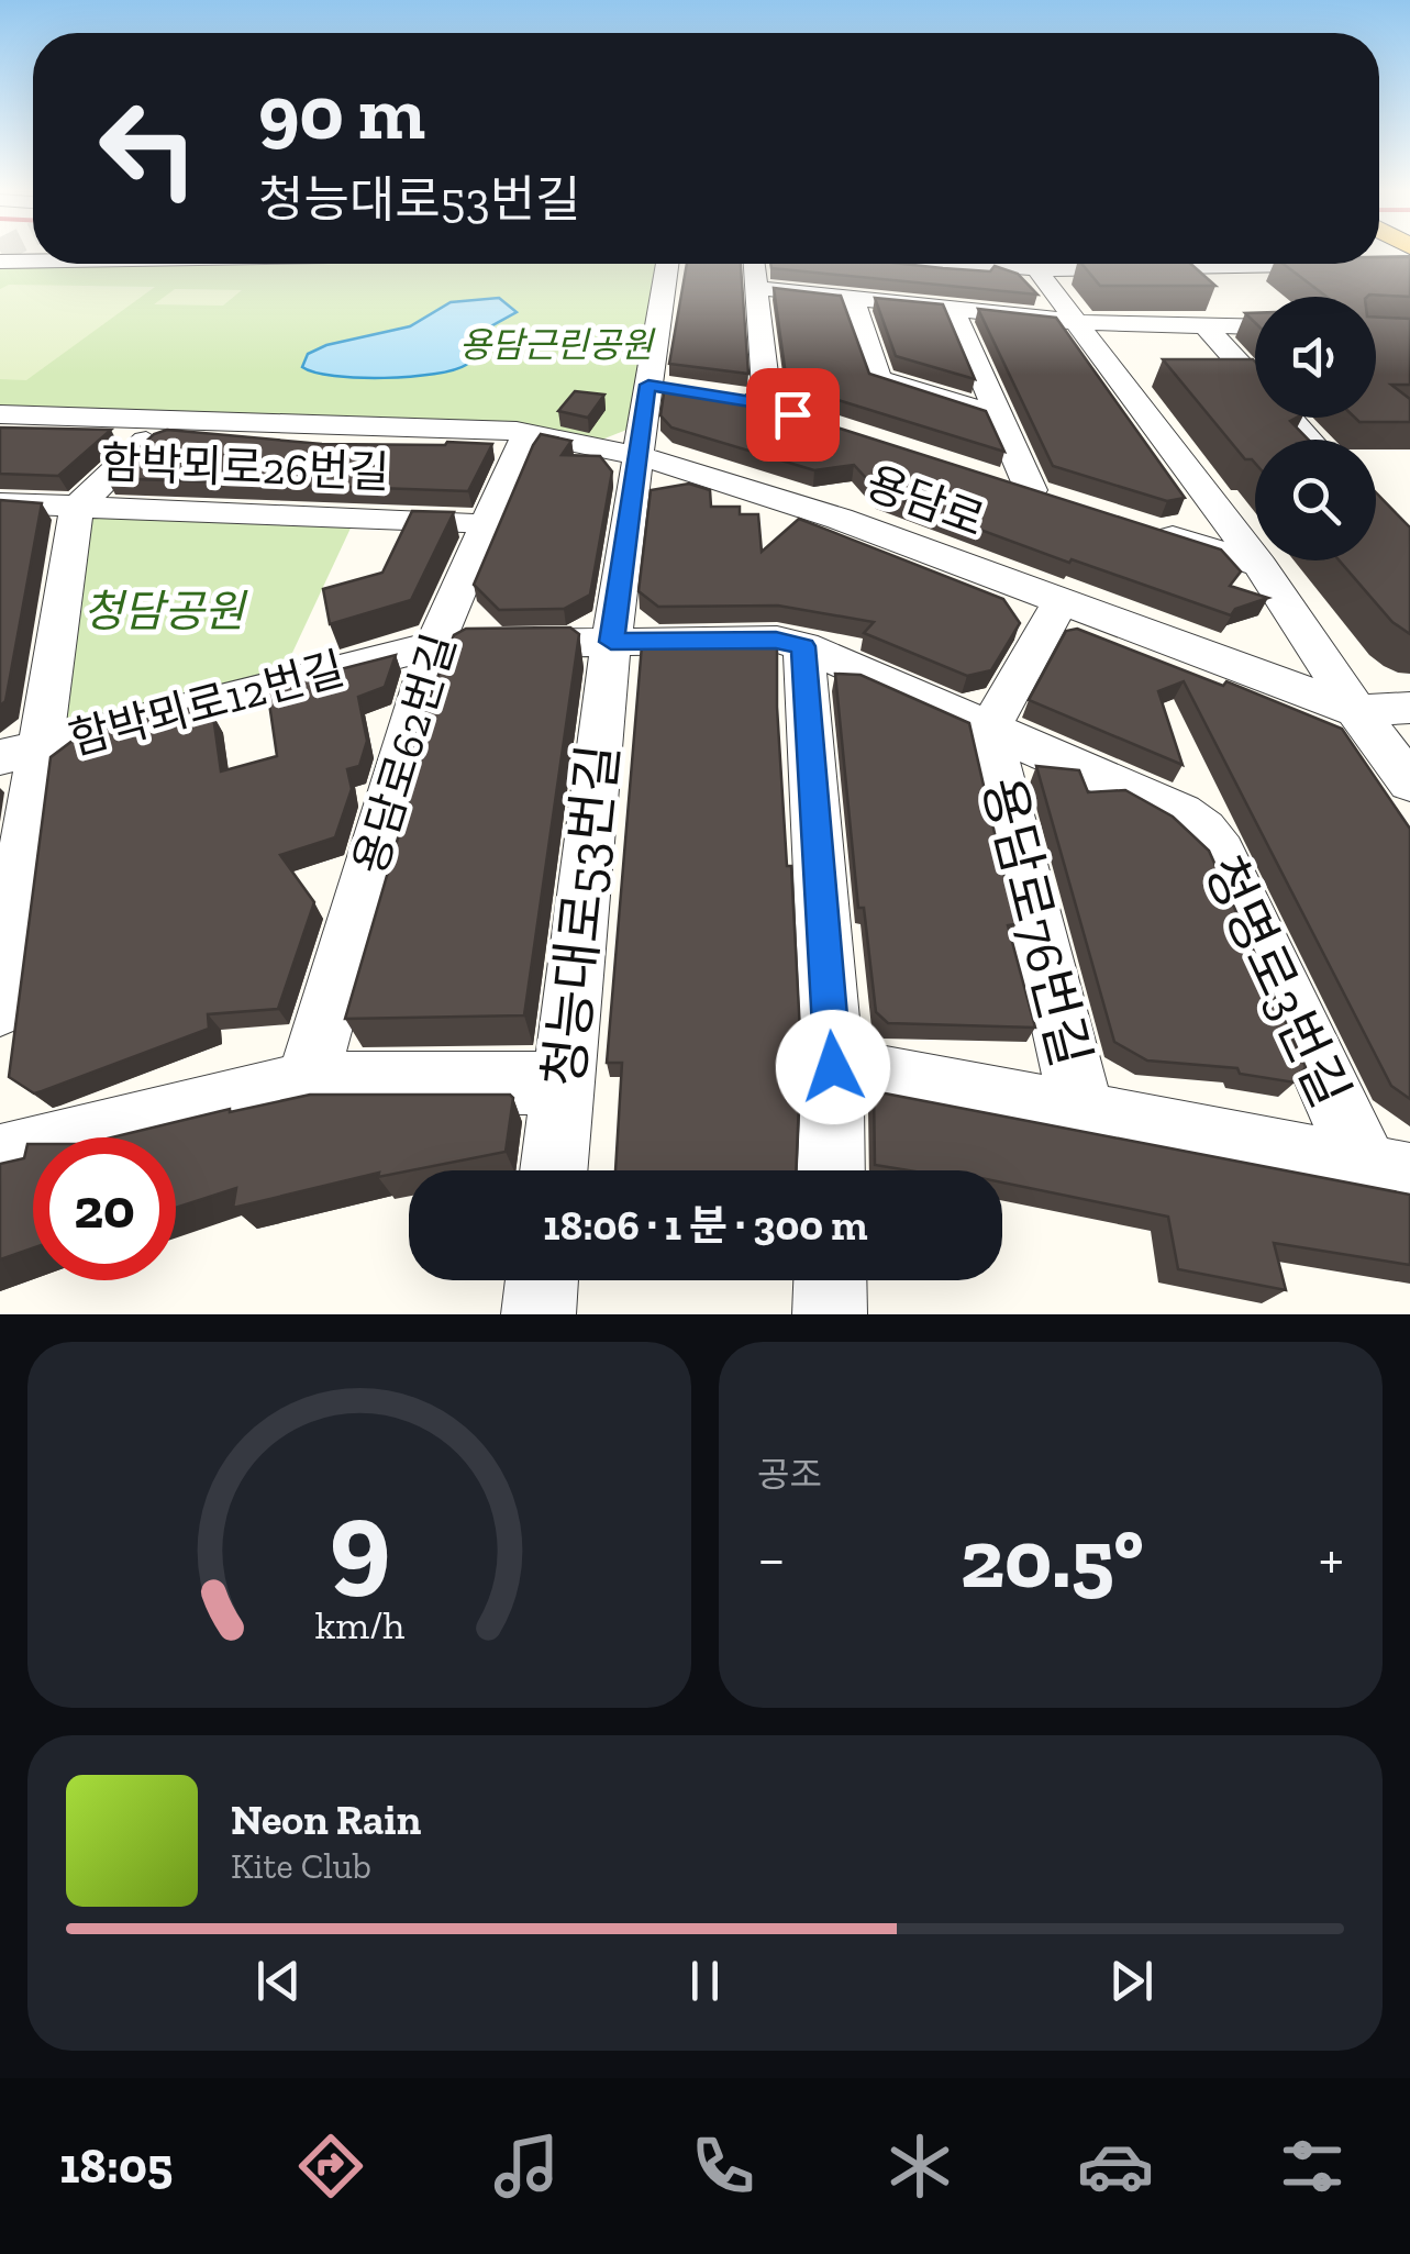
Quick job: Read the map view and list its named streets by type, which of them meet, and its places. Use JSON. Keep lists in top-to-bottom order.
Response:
{
  "streets": {
    "street": [
      "함박뫼로26번길",
      "용담로",
      "함박뫼로12번길",
      "용담로62번길",
      "청능대로53번길",
      "용담로76번길",
      "청명로3번길"
    ]
  },
  "crossings": [
    ["함박뫼로26번길", "용담로62번길"],
    ["용담로", "용담로62번길"],
    ["용담로", "청능대로53번길"],
    ["용담로", "용담로76번길"],
    ["함박뫼로12번길", "용담로62번길"],
    ["함박뫼로12번길", "청능대로53번길"],
    ["용담로76번길", "청명로3번길"]
  ],
  "parks": ["용담근린공원", "청담공원"],
  "page": {
    "turn": ["90 m", "청능대로53번길"],
    "limit": "20",
    "trip": "18:06 · 1 분 · 300 m",
    "tile": "공조",
    "heat": ["−", "20.5°", "+"],
    "song": ["Neon Rain", "Kite Club"],
    "tabs": "18:05",
    "gauge": ["9", "km/h"]
  }
}
